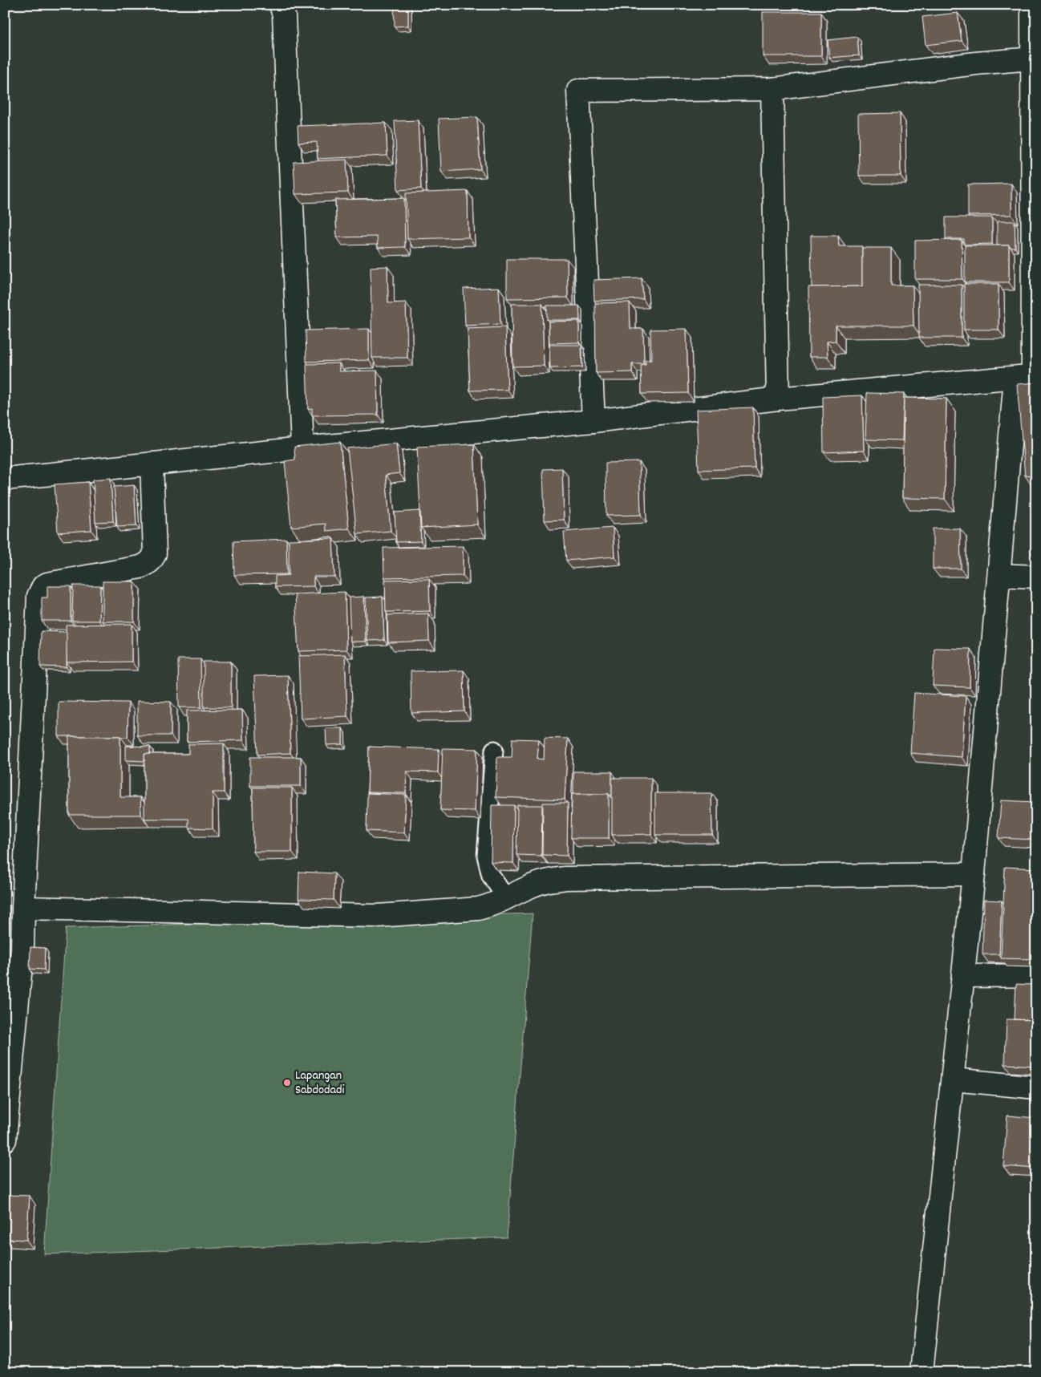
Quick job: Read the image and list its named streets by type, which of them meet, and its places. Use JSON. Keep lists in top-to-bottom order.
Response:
{
  "places": ["Lapangan Sabdodadi"]
}
